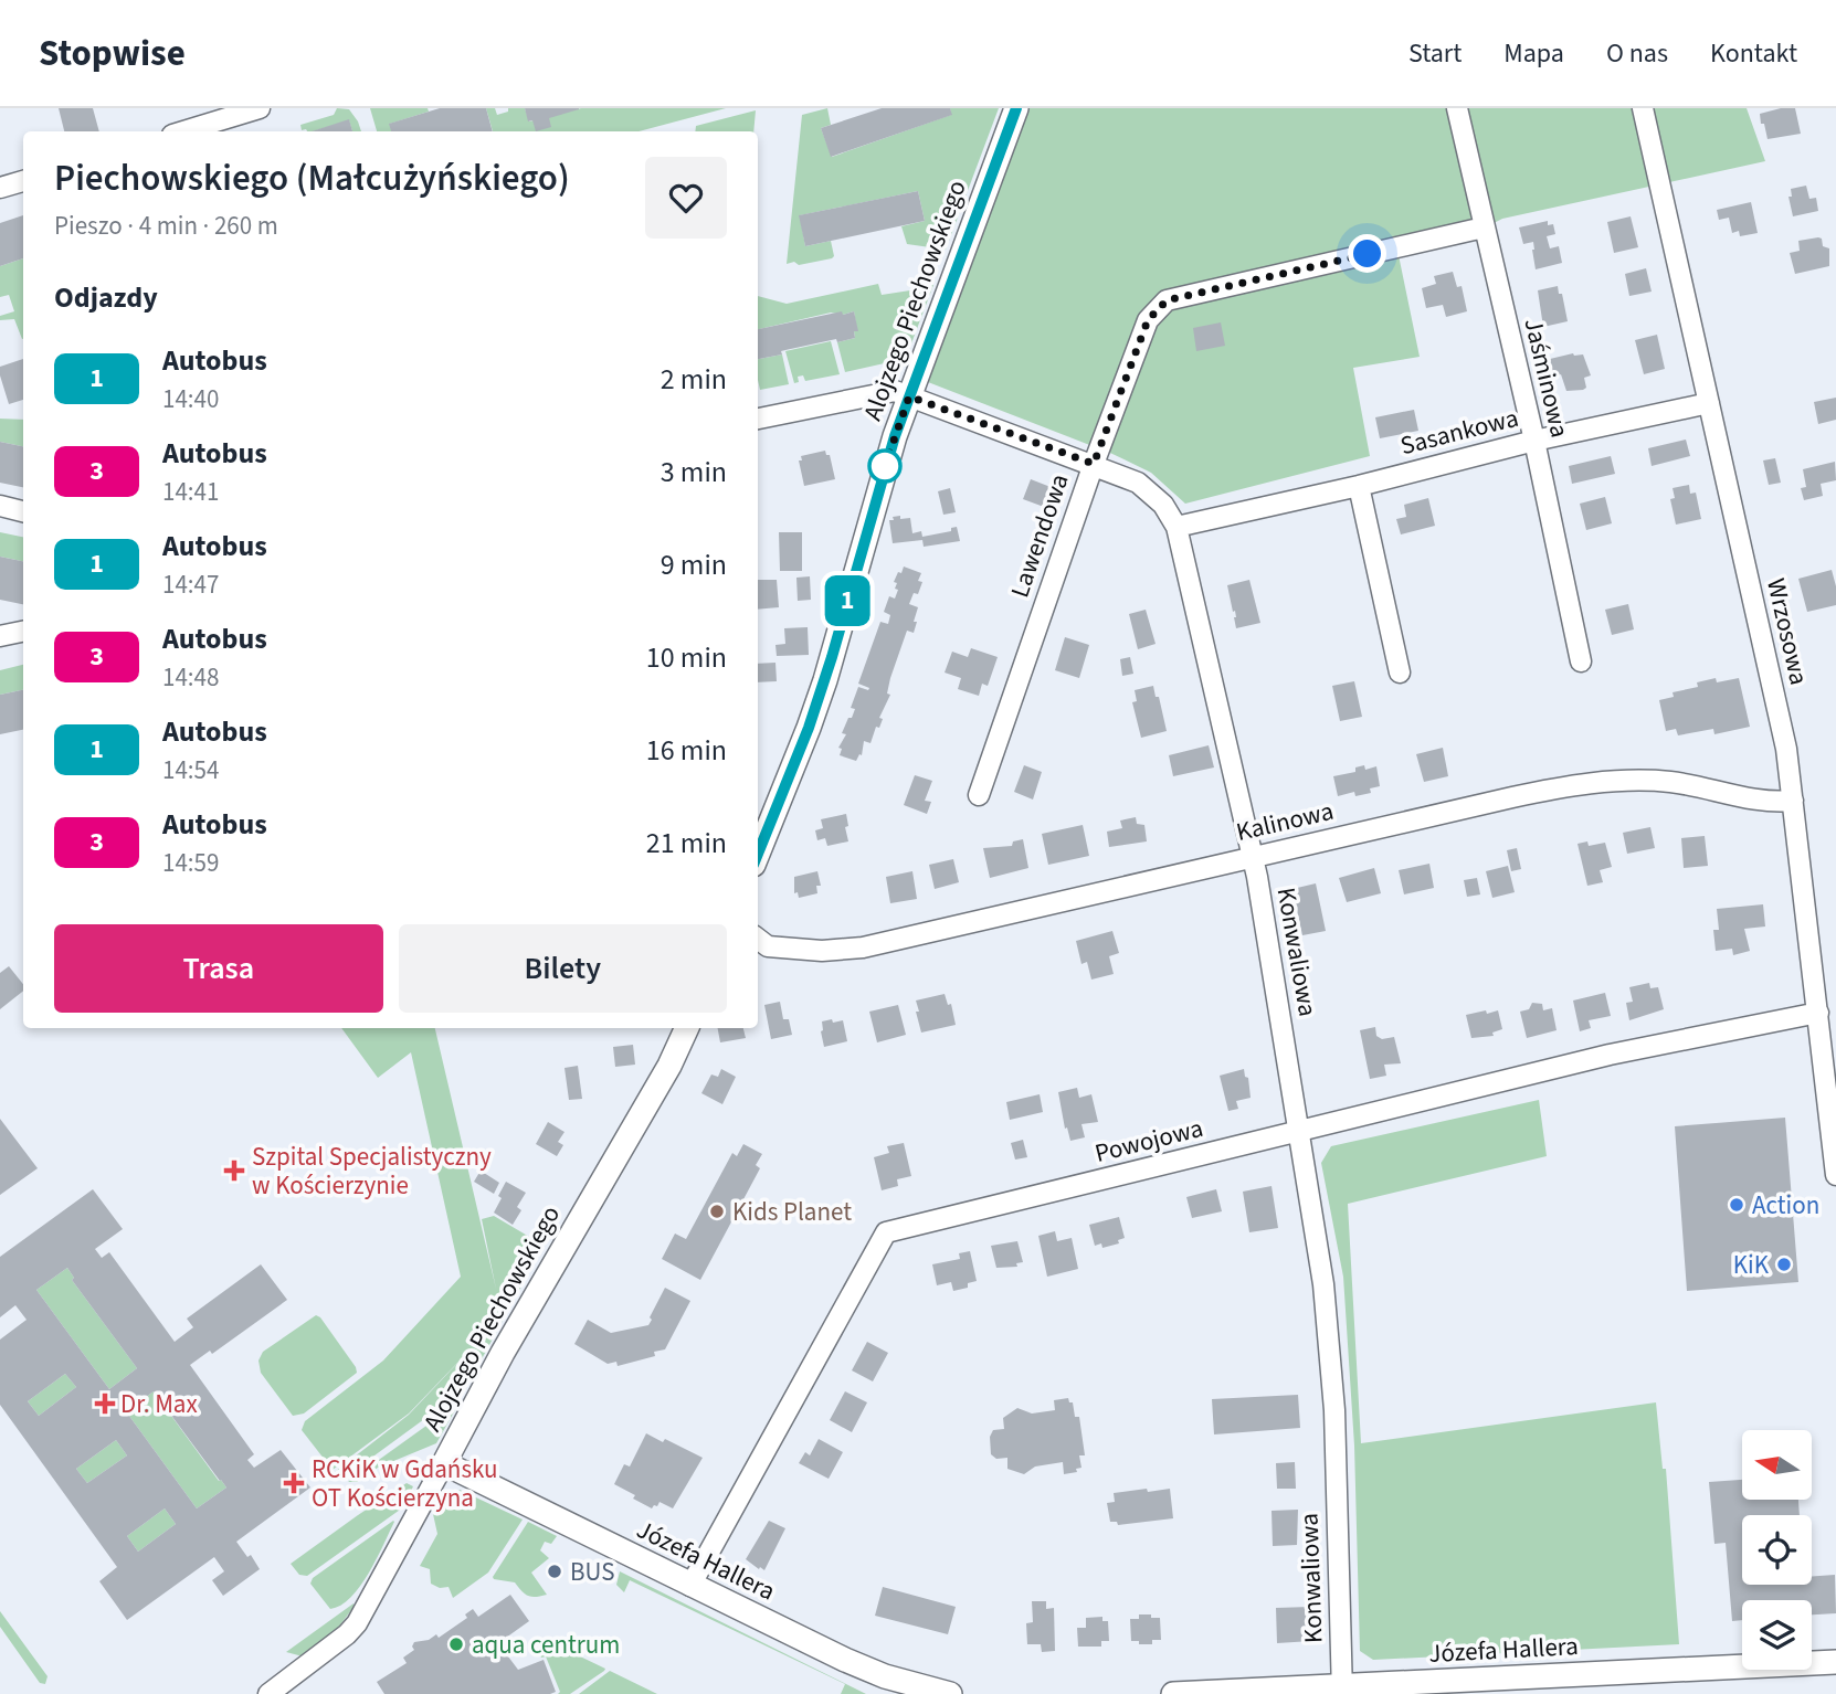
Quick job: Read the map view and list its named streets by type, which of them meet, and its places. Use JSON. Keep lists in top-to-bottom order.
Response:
{
  "streets": {
    "street": [
      "Alojzego Piechowskiego",
      "Jaśminowa",
      "Sasankowa",
      "Lawendowa",
      "Wrzosowa",
      "Kalinowa",
      "Konwaliowa",
      "Powojowa",
      "Józefa Hallera"
    ]
  },
  "crossings": [
    ["Alojzego Piechowskiego", "Konwaliowa"],
    ["Alojzego Piechowskiego", "Józefa Hallera"],
    ["Jaśminowa", "Sasankowa"],
    ["Jaśminowa", "Lawendowa"],
    ["Sasankowa", "Wrzosowa"],
    ["Sasankowa", "Konwaliowa"],
    ["Lawendowa", "Konwaliowa"],
    ["Wrzosowa", "Kalinowa"],
    ["Wrzosowa", "Powojowa"],
    ["Kalinowa", "Konwaliowa"],
    ["Konwaliowa", "Powojowa"],
    ["Konwaliowa", "Józefa Hallera"],
    ["Powojowa", "Józefa Hallera"]
  ],
  "places": {
    "health": ["Szpital Specjalistyczny w Kościerzynie", "Dr. Max", "RCKiK w Gdańsku OT Kościerzyna"],
    "other": [
      "Action",
      "Kids Planet",
      "KiK",
      "BUS",
      "aqua centrum"
    ]
  },
  "lines": ["bus line 1"],
  "north": "left",
  "page": {
    "header": "Stopwise",
    "nav": [
      "Start",
      "Mapa",
      "O nas",
      "Kontakt"
    ],
    "on_map": "1",
    "heading": [
      ["Piechowskiego (Małcużyńskiego)", "Pieszo · 4 min · 260 m"],
      "Odjazdy"
    ],
    "list": [
      {
        "mark": "1",
        "name": "Autobus",
        "note": "14:40",
        "value": "2 min"
      },
      {
        "mark": "3",
        "name": "Autobus",
        "note": "14:41",
        "value": "3 min"
      },
      {
        "mark": "1",
        "name": "Autobus",
        "note": "14:47",
        "value": "9 min"
      },
      {
        "mark": "3",
        "name": "Autobus",
        "note": "14:48",
        "value": "10 min"
      },
      {
        "mark": "1",
        "name": "Autobus",
        "note": "14:54",
        "value": "16 min"
      },
      {
        "mark": "3",
        "name": "Autobus",
        "note": "14:59",
        "value": "21 min"
      }
    ],
    "buttons": ["Trasa", "Bilety"]
  }
}
